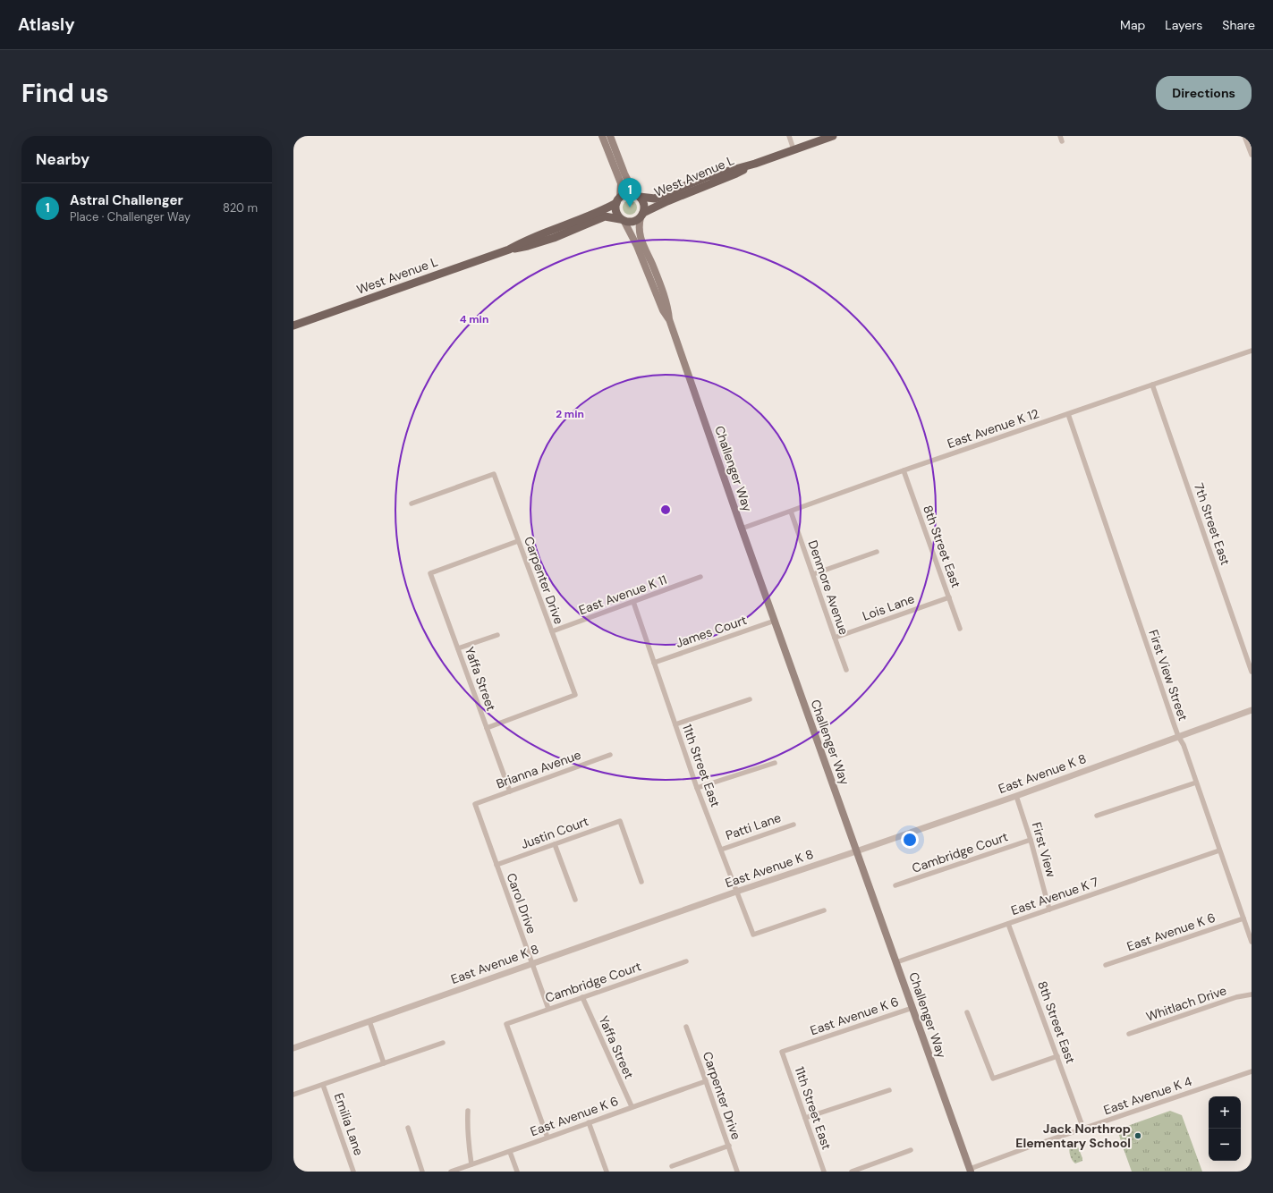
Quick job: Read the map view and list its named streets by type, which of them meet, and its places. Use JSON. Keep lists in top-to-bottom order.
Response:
{
  "streets": {
    "main road": ["West Avenue L", "Challenger Way"],
    "street": [
      "East Avenue K 12",
      "7th Street East",
      "8th Street East",
      "Carpenter Drive",
      "Denmore Avenue",
      "East Avenue K 11",
      "Lois Lane",
      "James Court",
      "First View Street",
      "Yaffa Street",
      "11th Street East",
      "Brianna Avenue",
      "East Avenue K 8",
      "Patti Lane",
      "Justin Court",
      "First View",
      "Cambridge Court",
      "East Avenue K 7",
      "Carol Drive",
      "East Avenue K 6",
      "Whitlach Drive",
      "East Avenue K 4",
      "Emilia Lane"
    ]
  },
  "crossings": [
    ["West Avenue L", "Challenger Way"],
    ["East Avenue K 12", "Challenger Way"],
    ["East Avenue K 12", "7th Street East"],
    ["East Avenue K 12", "8th Street East"],
    ["East Avenue K 12", "Denmore Avenue"],
    ["East Avenue K 12", "First View Street"],
    ["Challenger Way", "James Court"],
    ["Challenger Way", "East Avenue K 8"],
    ["Challenger Way", "East Avenue K 7"],
    ["Challenger Way", "East Avenue K 6"],
    ["Challenger Way", "East Avenue K 4"],
    ["8th Street East", "Lois Lane"],
    ["8th Street East", "East Avenue K 7"],
    ["8th Street East", "East Avenue K 4"],
    ["Carpenter Drive", "East Avenue K 11"],
    ["Carpenter Drive", "Yaffa Street"],
    ["Carpenter Drive", "East Avenue K 6"],
    ["Denmore Avenue", "Lois Lane"],
    ["East Avenue K 11", "11th Street East"],
    ["James Court", "11th Street East"],
    ["First View Street", "East Avenue K 8"],
    ["First View Street", "East Avenue K 7"],
    ["First View Street", "East Avenue K 6"],
    ["Yaffa Street", "Brianna Avenue"],
    ["Yaffa Street", "Cambridge Court"],
    ["Yaffa Street", "East Avenue K 6"],
    ["11th Street East", "East Avenue K 8"],
    ["11th Street East", "Patti Lane"],
    ["11th Street East", "East Avenue K 6"],
    ["Brianna Avenue", "Carol Drive"],
    ["East Avenue K 8", "First View"],
    ["East Avenue K 8", "Carol Drive"],
    ["Justin Court", "Carol Drive"],
    ["First View", "Cambridge Court"],
    ["First View", "East Avenue K 7"],
    ["Cambridge Court", "Carol Drive"],
    ["Cambridge Court", "East Avenue K 6"]
  ],
  "places": ["Jack Northrop Elementary School"],
  "page": {
    "header": "Atlasly",
    "nav": ["Map", "Layers", "Share"],
    "buttons": "Directions",
    "title": "Find us",
    "heading": "Nearby",
    "pins": "1",
    "list": [
      {
        "mark": "1",
        "name": "Astral Challenger",
        "note": "Place · Challenger Way",
        "value": "820 m"
      }
    ],
    "map_buttons": ["+", "−"]
  },
  "rings": ["4 min", "2 min"]
}
